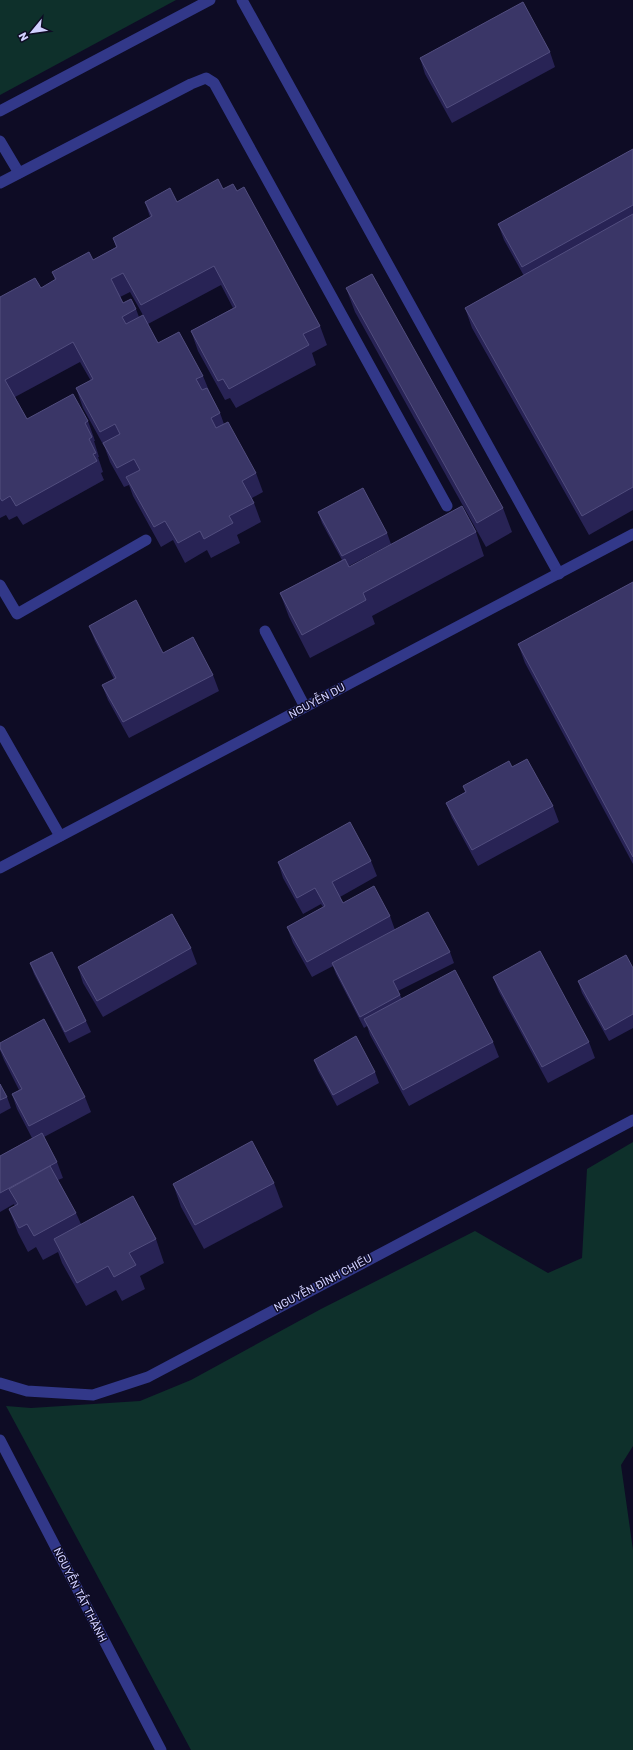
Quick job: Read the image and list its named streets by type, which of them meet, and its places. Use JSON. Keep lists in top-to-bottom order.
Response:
{
  "streets": {
    "street": ["NGUYỄN DU", "NGUYỄN ĐÌNH CHIỂU", "NGUYỄN TẤT THÀNH"]
  },
  "north": "bottom left"
}
